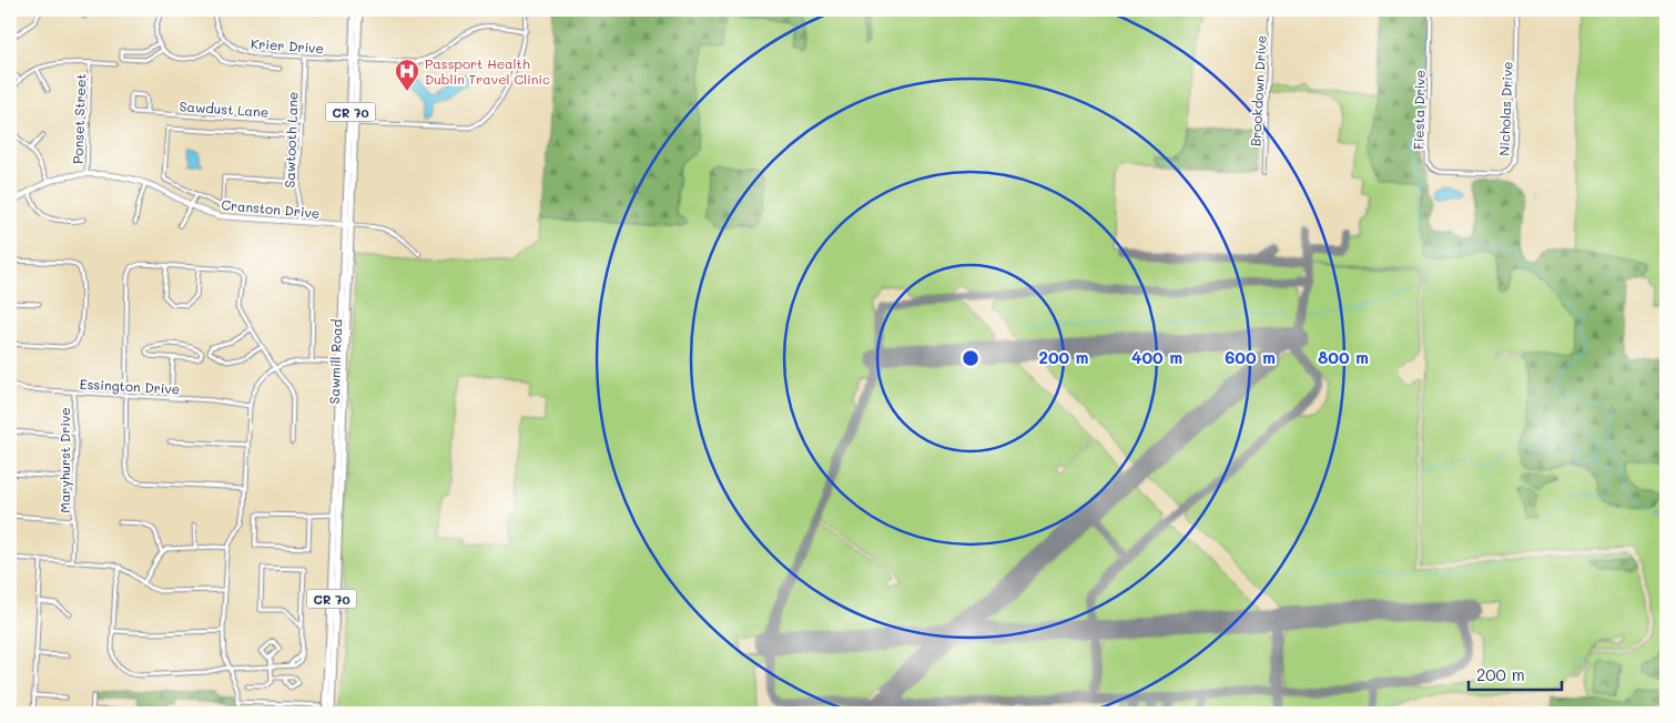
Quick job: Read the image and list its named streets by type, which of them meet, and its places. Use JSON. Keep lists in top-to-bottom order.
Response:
{
  "streets": {
    "main road": ["CR 70", "Sawmill Road"],
    "street": [
      "Krier Drive",
      "Brookdown Drive",
      "Sawdust Lane",
      "Nicholas Drive",
      "Fiesta Drive",
      "Ponset Street",
      "Sawtooth Lane",
      "Cranston Drive",
      "Essington Drive",
      "Maryhurst Drive"
    ]
  },
  "crossings": [
    ["Krier Drive", "Sawtooth Lane"],
    ["Krier Drive", "Sawmill Road"],
    ["Sawdust Lane", "Sawtooth Lane"],
    ["Nicholas Drive", "Fiesta Drive"],
    ["Ponset Street", "Cranston Drive"],
    ["Sawtooth Lane", "Cranston Drive"],
    ["Cranston Drive", "Sawmill Road"],
    ["Essington Drive", "Maryhurst Drive"]
  ],
  "places": {
    "hospital": ["Passport Health Dublin Travel Clinic"]
  },
  "scale_bar": "200 m",
  "rings": [
    "200 m",
    "400 m",
    "600 m",
    "800 m"
  ]
}
